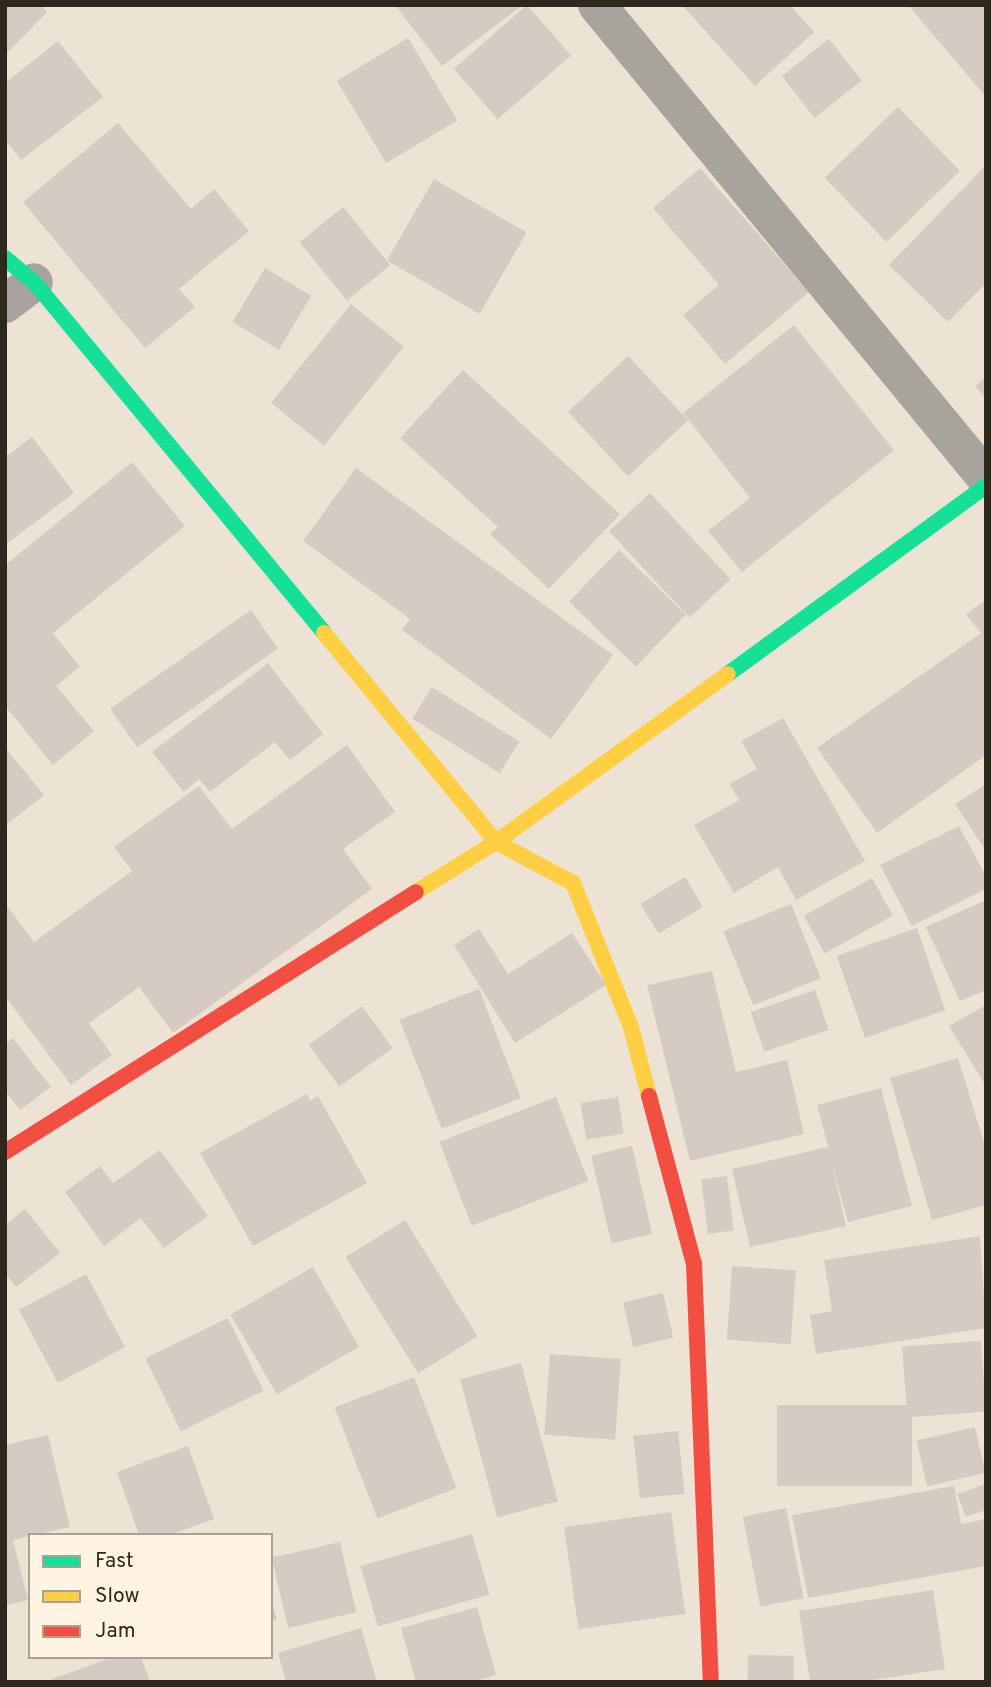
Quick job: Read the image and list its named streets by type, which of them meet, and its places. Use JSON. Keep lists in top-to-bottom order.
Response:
{
  "legend": ["Fast", "Slow", "Jam"]
}
